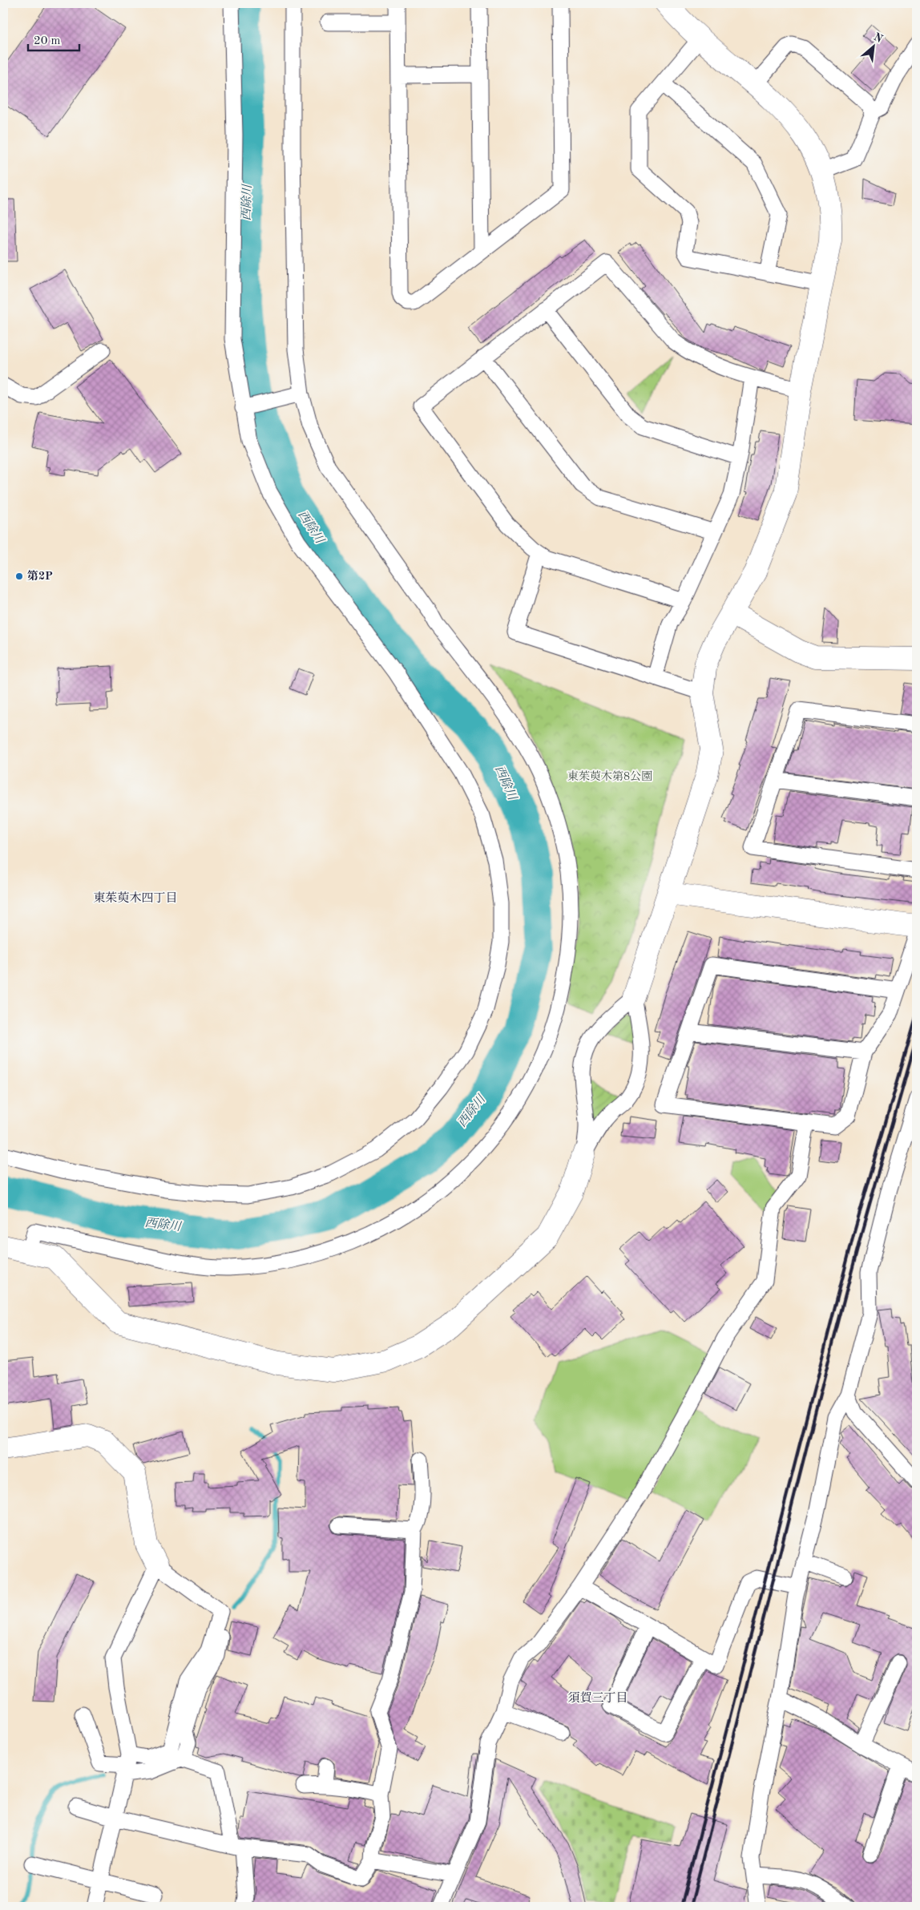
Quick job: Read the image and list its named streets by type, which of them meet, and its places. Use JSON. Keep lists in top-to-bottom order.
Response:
{
  "districts": ["東茱萸木四丁目", "須賀三丁目"],
  "water": ["西除川"],
  "parks": ["東茱萸木第8公園"],
  "places": ["第2P"],
  "scale_bar": "20 m",
  "north": "top right"
}
